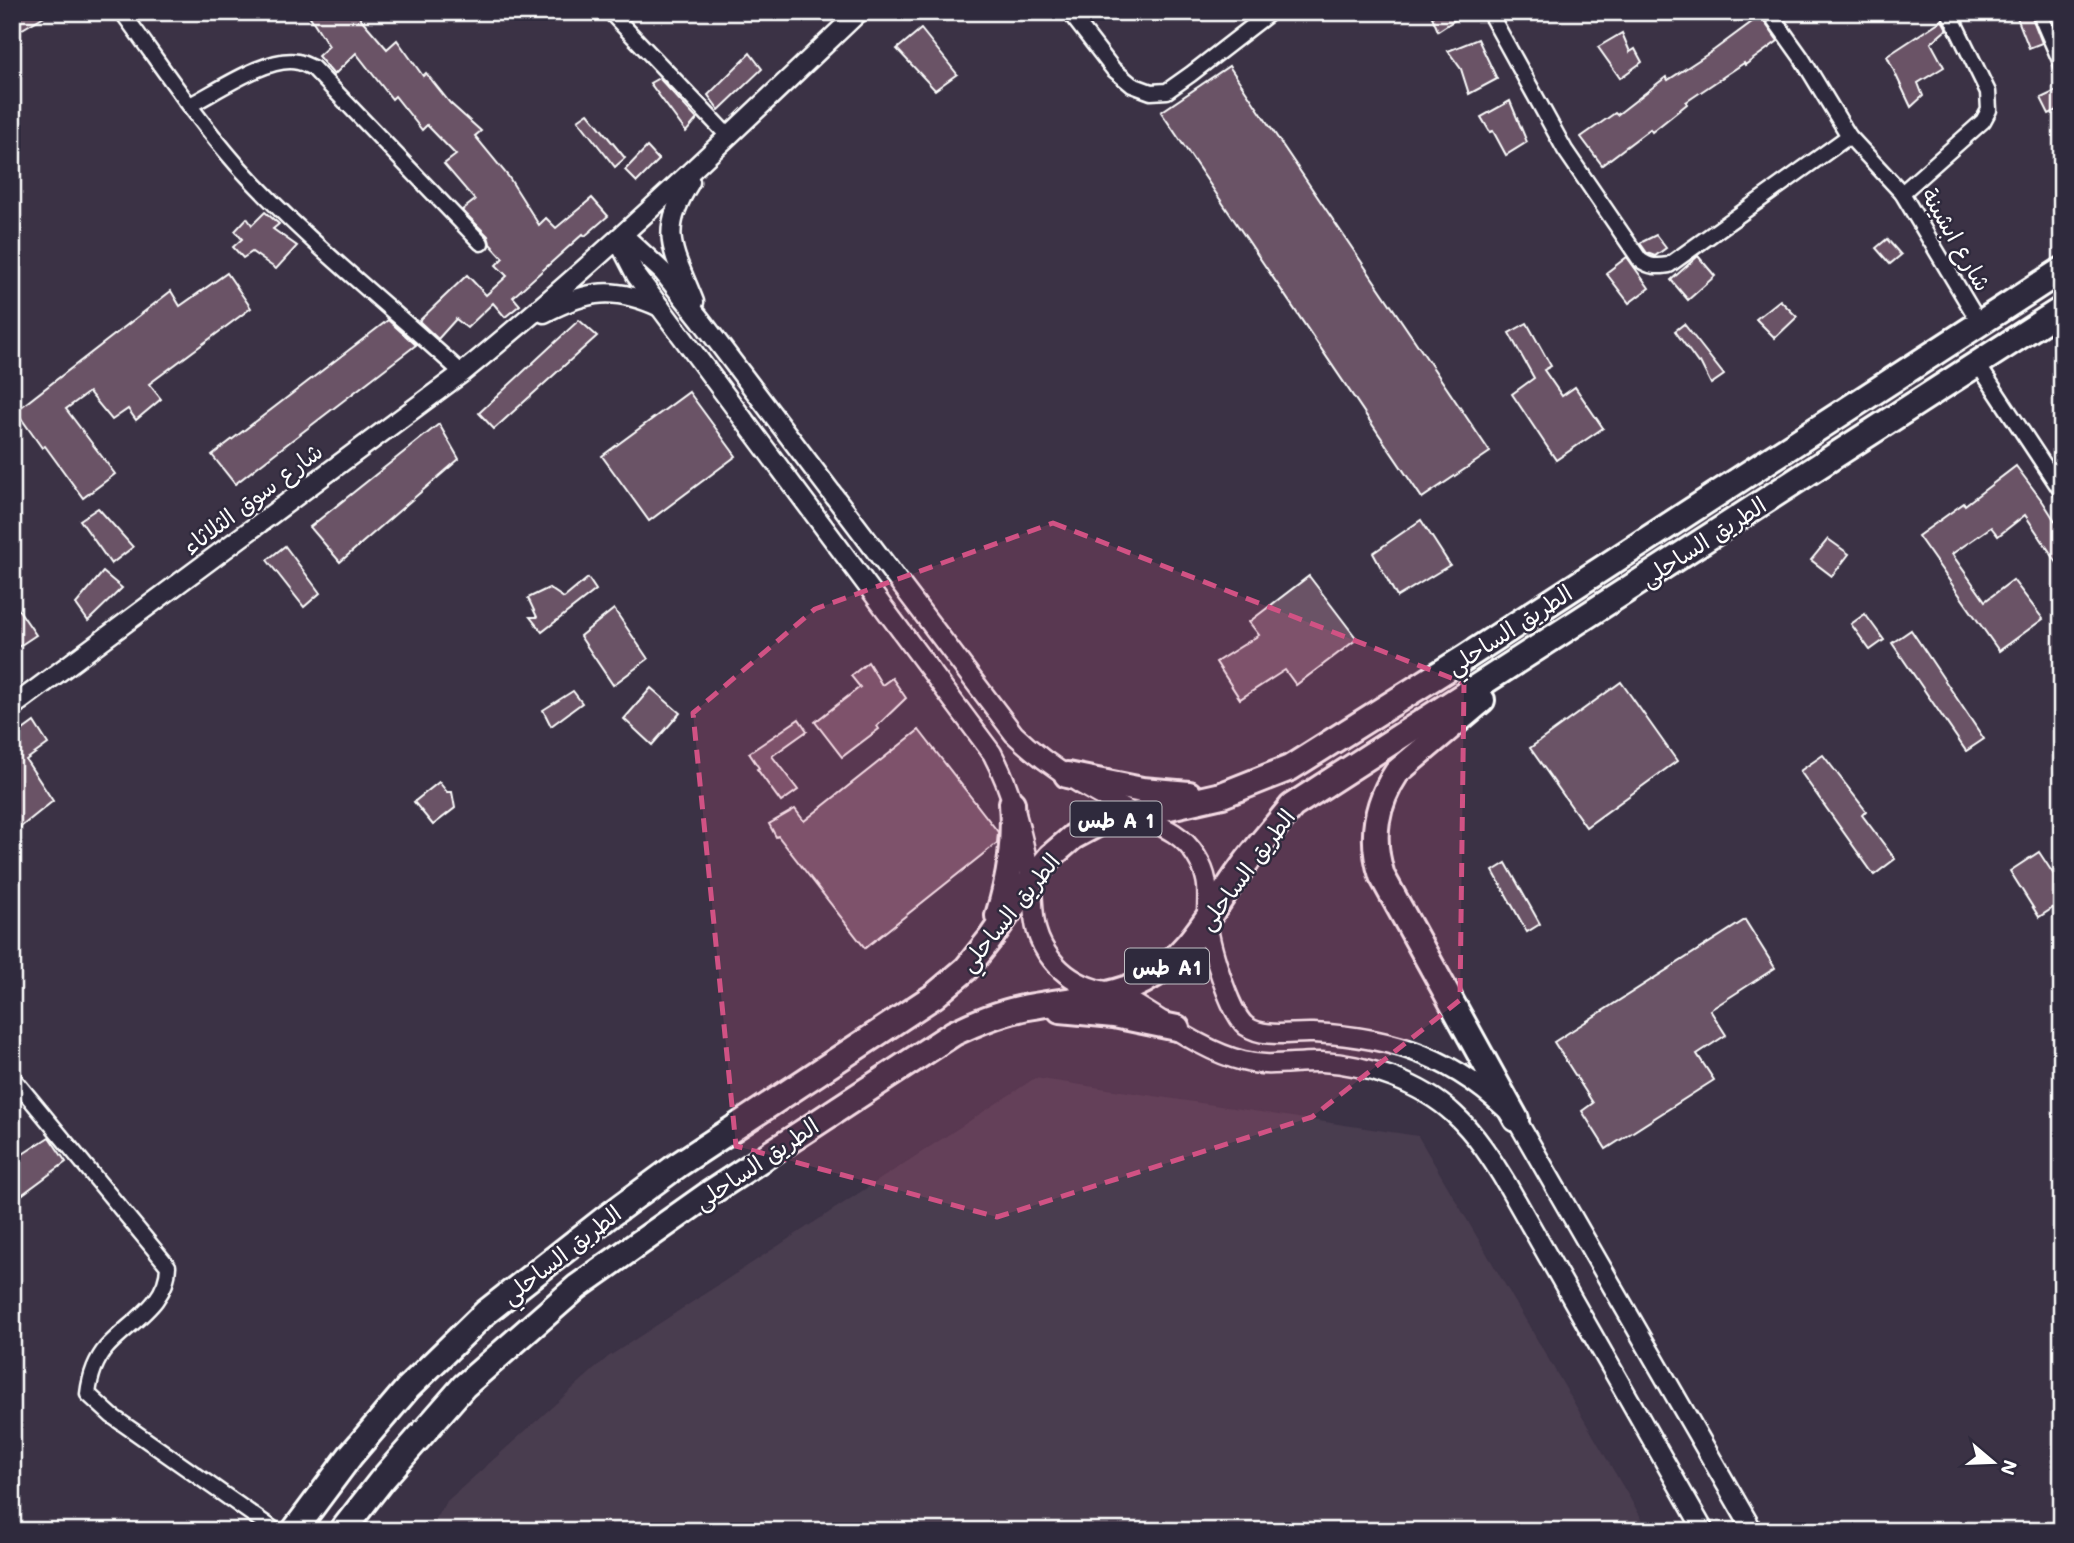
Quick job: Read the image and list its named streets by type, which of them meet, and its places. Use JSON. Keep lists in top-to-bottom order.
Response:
{
  "streets": {
    "highway": [
      "الطريق الساحلى",
      "الطريق الساحلي",
      "طس A 1",
      "طس A1"
    ],
    "street": ["شارع ابشينة", "شارع سوق الثلاثاء"]
  },
  "crossings": [
    ["شارع ابشينة", "الطريق الساحلي"],
    ["الطريق الساحلى", "الطريق الساحلي"]
  ],
  "north": "right"
}
